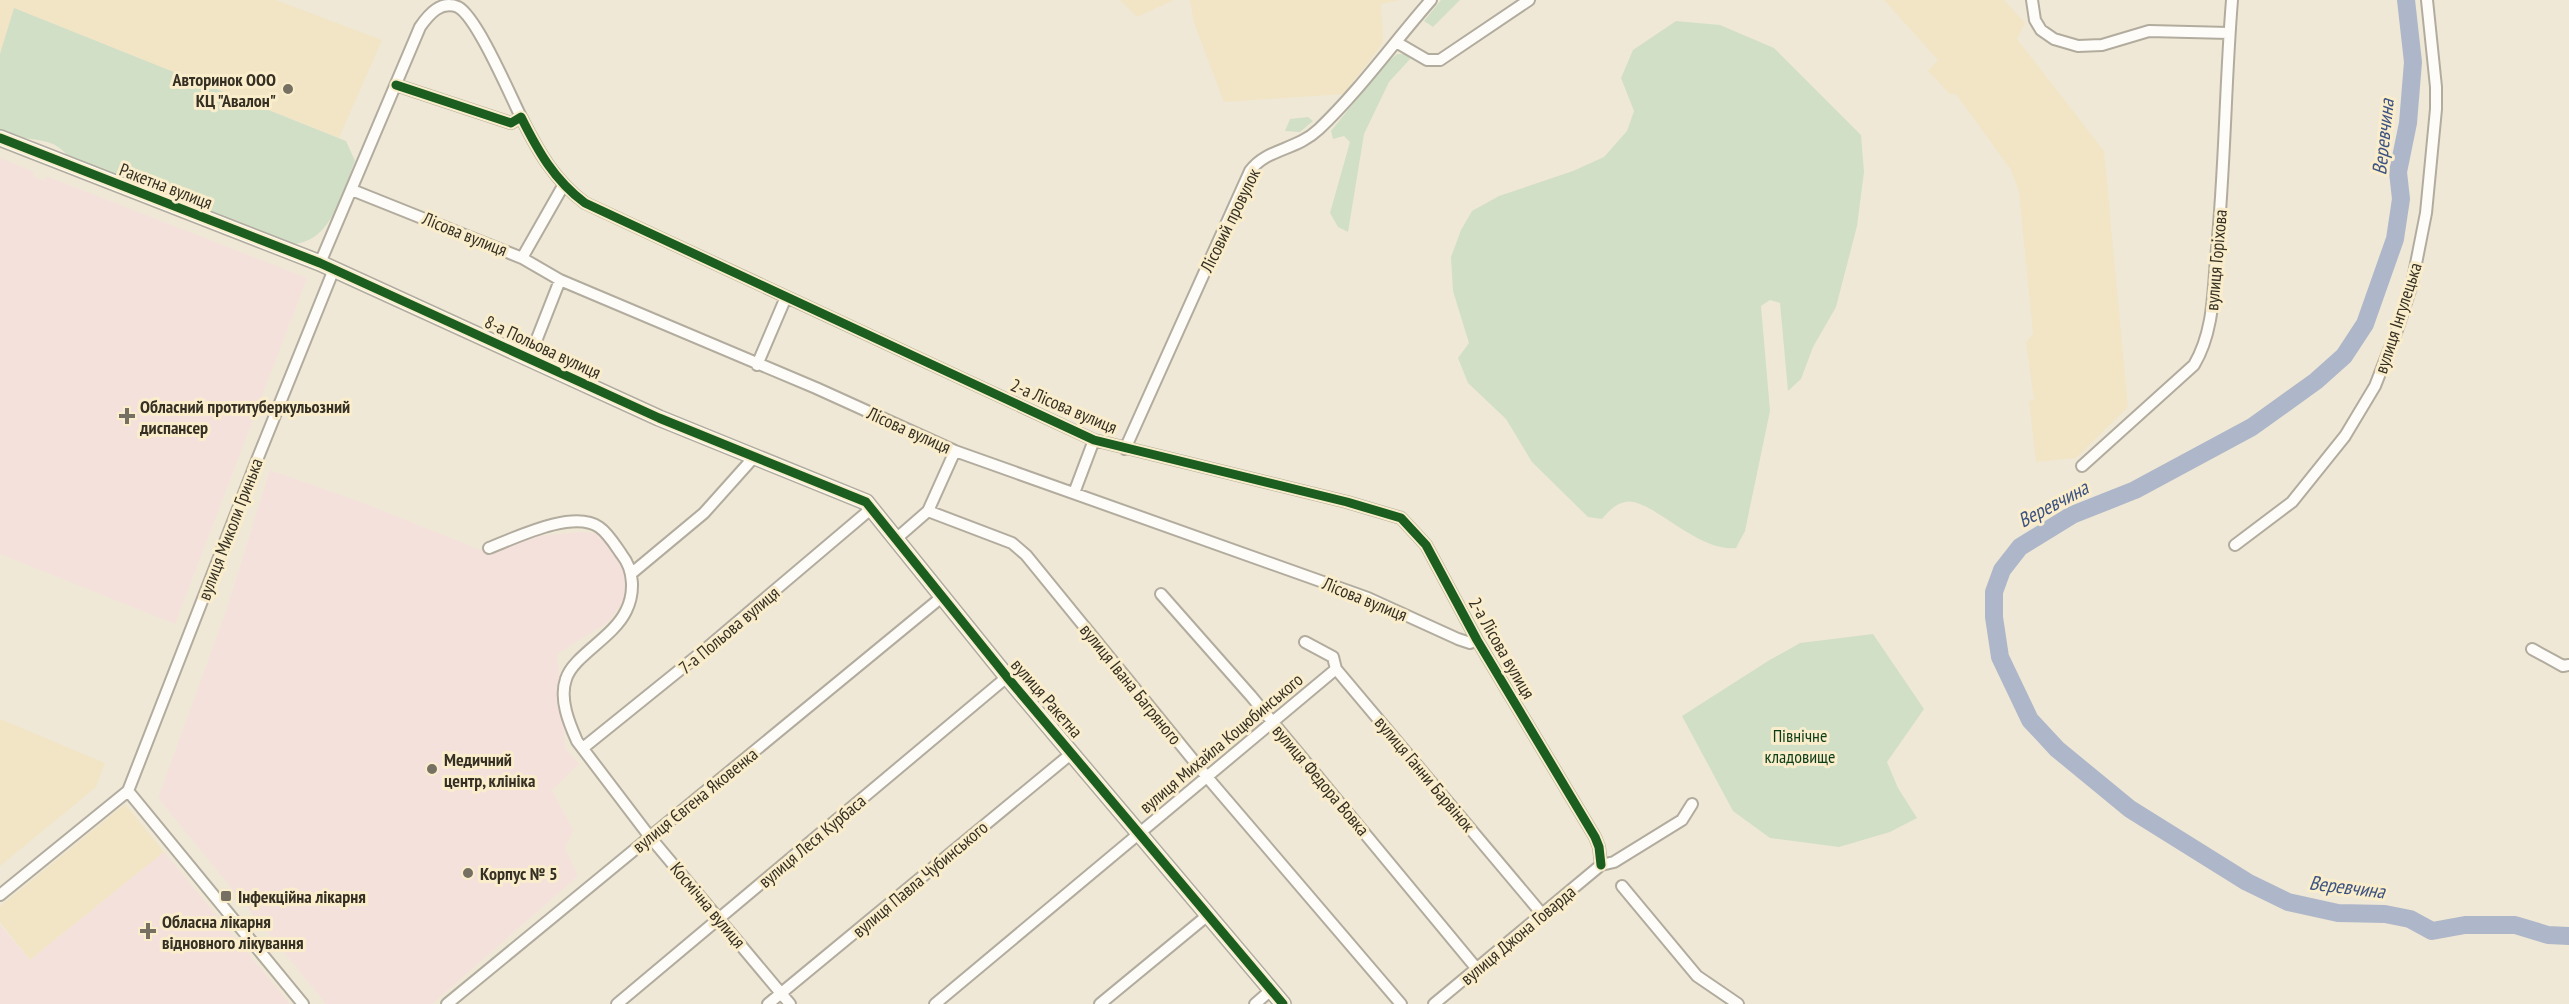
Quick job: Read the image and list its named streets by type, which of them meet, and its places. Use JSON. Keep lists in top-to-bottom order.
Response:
{
  "streets": {
    "street": [
      "Ракетна вулиця",
      "Лісовий провулок",
      "Лісова вулиця",
      "вулиця Горіхова",
      "вулиця Інгулецька",
      "8-а Польова вулиця",
      "2-а Лісова вулиця",
      "вулиця Миколи Гринька",
      "7-а Польова вулиця",
      "вулиця Івана Багряного",
      "вулиця Ракетна",
      "вулиця Михайла Коцюбинського",
      "вулиця Ганни Барвінок",
      "вулиця Федора Вовка",
      "вулиця Євгена Яковенка",
      "вулиця Леся Курбаса",
      "вулиця Павла Чубинського",
      "Космічна вулиця",
      "вулиця Джона Говарда"
    ]
  },
  "crossings": [
    ["Ракетна вулиця", "8-а Польова вулиця"],
    ["Ракетна вулиця", "вулиця Миколи Гринька"],
    ["Лісовий провулок", "2-а Лісова вулиця"],
    ["Лісова вулиця", "2-а Лісова вулиця"],
    ["Лісова вулиця", "вулиця Миколи Гринька"],
    ["8-а Польова вулиця", "вулиця Миколи Гринька"],
    ["8-а Польова вулиця", "вулиця Ракетна"],
    ["2-а Лісова вулиця", "вулиця Миколи Гринька"],
    ["2-а Лісова вулиця", "вулиця Джона Говарда"],
    ["7-а Польова вулиця", "вулиця Ракетна"],
    ["7-а Польова вулиця", "Космічна вулиця"],
    ["вулиця Івана Багряного", "вулиця Михайла Коцюбинського"],
    ["вулиця Ракетна", "вулиця Михайла Коцюбинського"],
    ["вулиця Ракетна", "вулиця Євгена Яковенка"],
    ["вулиця Ракетна", "вулиця Леся Курбаса"],
    ["вулиця Ракетна", "вулиця Павла Чубинського"],
    ["вулиця Михайла Коцюбинського", "вулиця Ганни Барвінок"],
    ["вулиця Михайла Коцюбинського", "вулиця Федора Вовка"],
    ["вулиця Ганни Барвінок", "вулиця Джона Говарда"],
    ["вулиця Федора Вовка", "вулиця Джона Говарда"],
    ["вулиця Євгена Яковенка", "Космічна вулиця"],
    ["вулиця Леся Курбаса", "Космічна вулиця"],
    ["вулиця Павла Чубинського", "Космічна вулиця"]
  ],
  "water": ["Веревчина"],
  "parks": ["Північне кладовище"],
  "places": {
    "other": ["Авторинок ООО КЦ \"Авалон\"", "Медичний центр, клініка", "Корпус № 5"],
    "health": ["Обласний протитуберкульозний диспансер", "Обласна лікарня відновного лікування"],
    "transit": ["Інфекційна лікарня"]
  }
}
